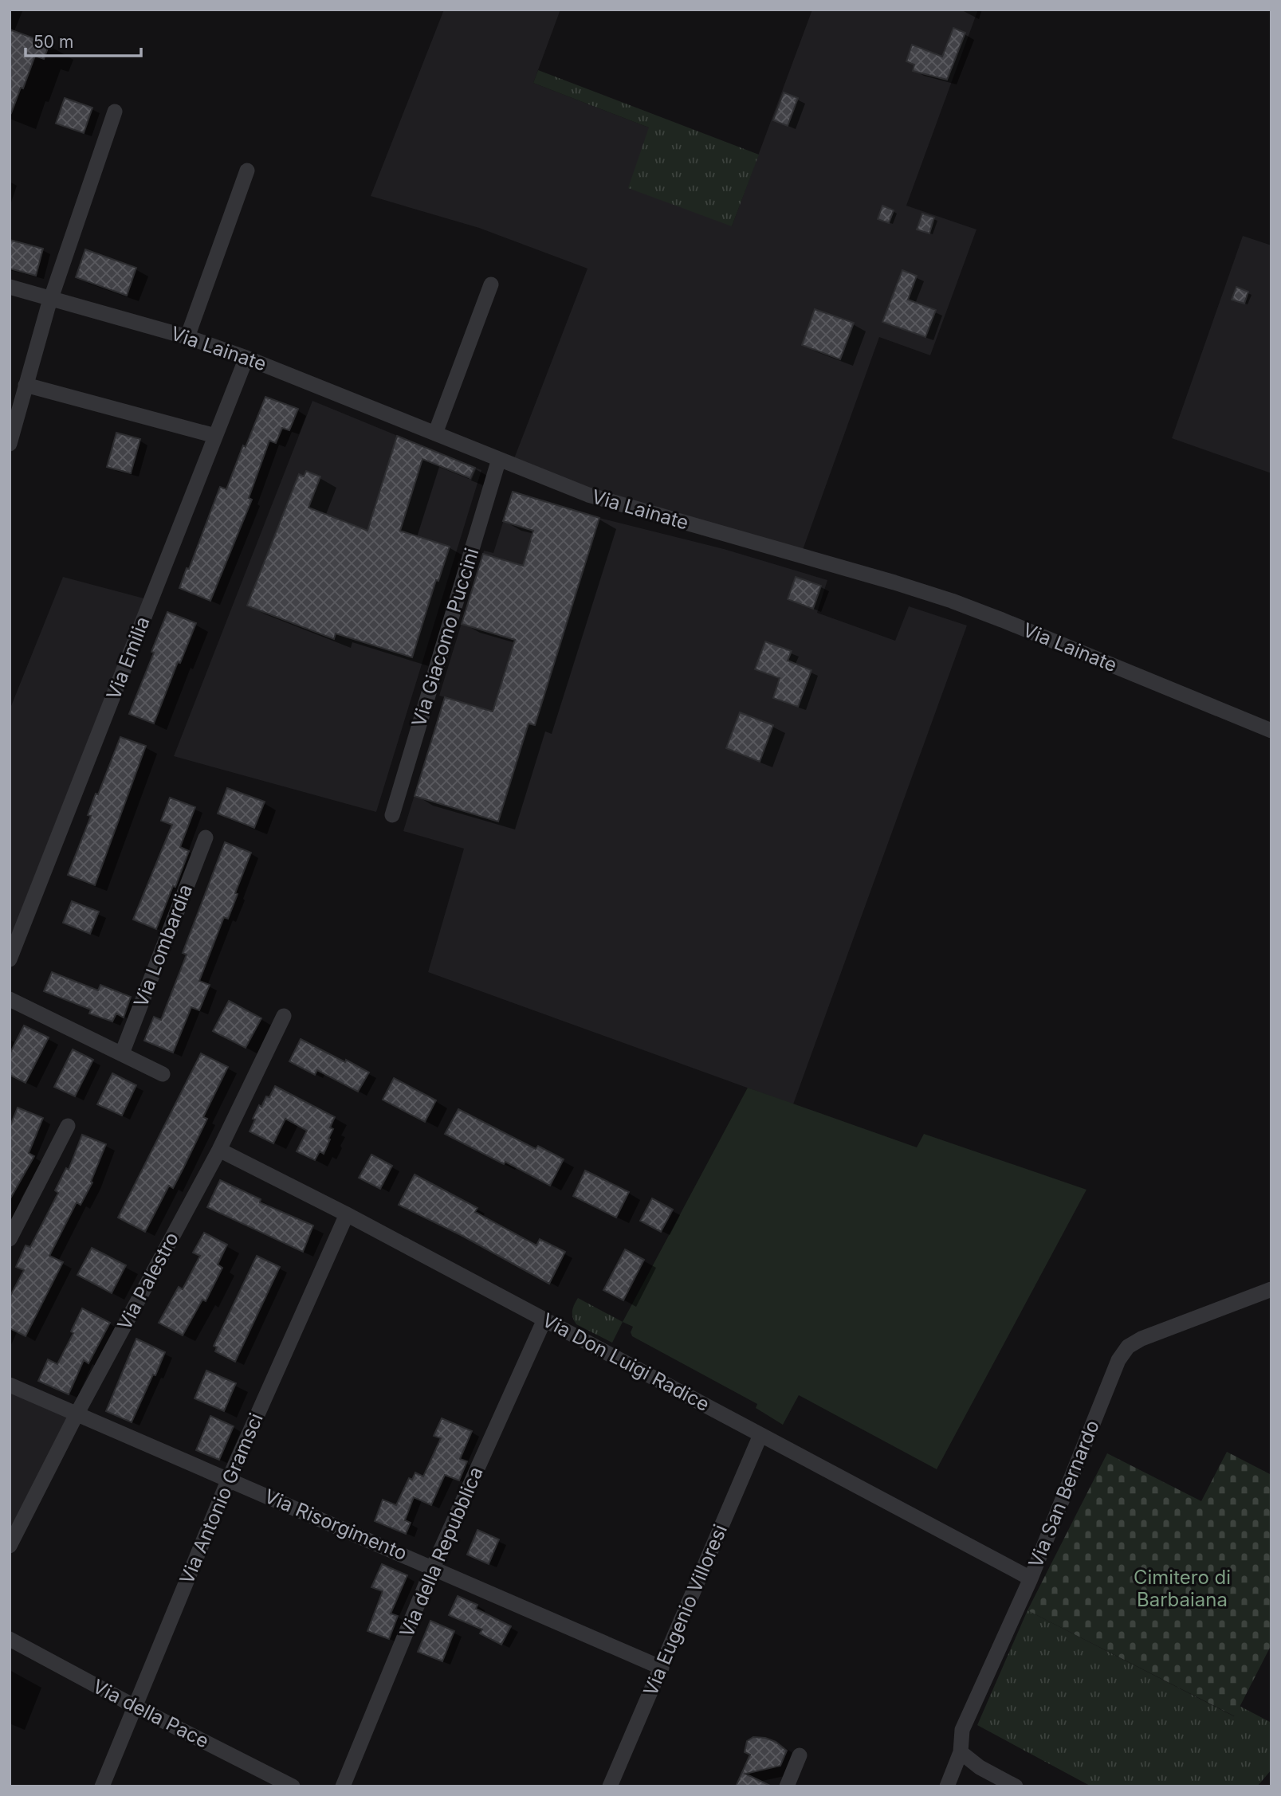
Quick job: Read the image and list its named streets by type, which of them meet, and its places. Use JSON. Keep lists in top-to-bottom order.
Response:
{
  "streets": {
    "street": [
      "Via Lainate",
      "Via Giacomo Puccini",
      "Via Emilia",
      "Via Lombardia",
      "Via Palestro",
      "Via Don Luigi Radice",
      "Via San Bernardo",
      "Via Antonio Gramsci",
      "Via Risorgimento",
      "Via della Repubblica",
      "Via Eugenio Villoresi",
      "Via della Pace"
    ]
  },
  "crossings": [
    ["Via Lainate", "Via Giacomo Puccini"],
    ["Via Lainate", "Via Emilia"],
    ["Via Palestro", "Via Don Luigi Radice"],
    ["Via Palestro", "Via Risorgimento"],
    ["Via Don Luigi Radice", "Via San Bernardo"],
    ["Via Don Luigi Radice", "Via Antonio Gramsci"],
    ["Via Don Luigi Radice", "Via della Repubblica"],
    ["Via Don Luigi Radice", "Via Eugenio Villoresi"],
    ["Via Antonio Gramsci", "Via Risorgimento"],
    ["Via Antonio Gramsci", "Via della Pace"],
    ["Via Risorgimento", "Via della Repubblica"],
    ["Via Risorgimento", "Via Eugenio Villoresi"]
  ],
  "parks": ["Cimitero di Barbaiana"],
  "scale_bar": "50 m"
}
